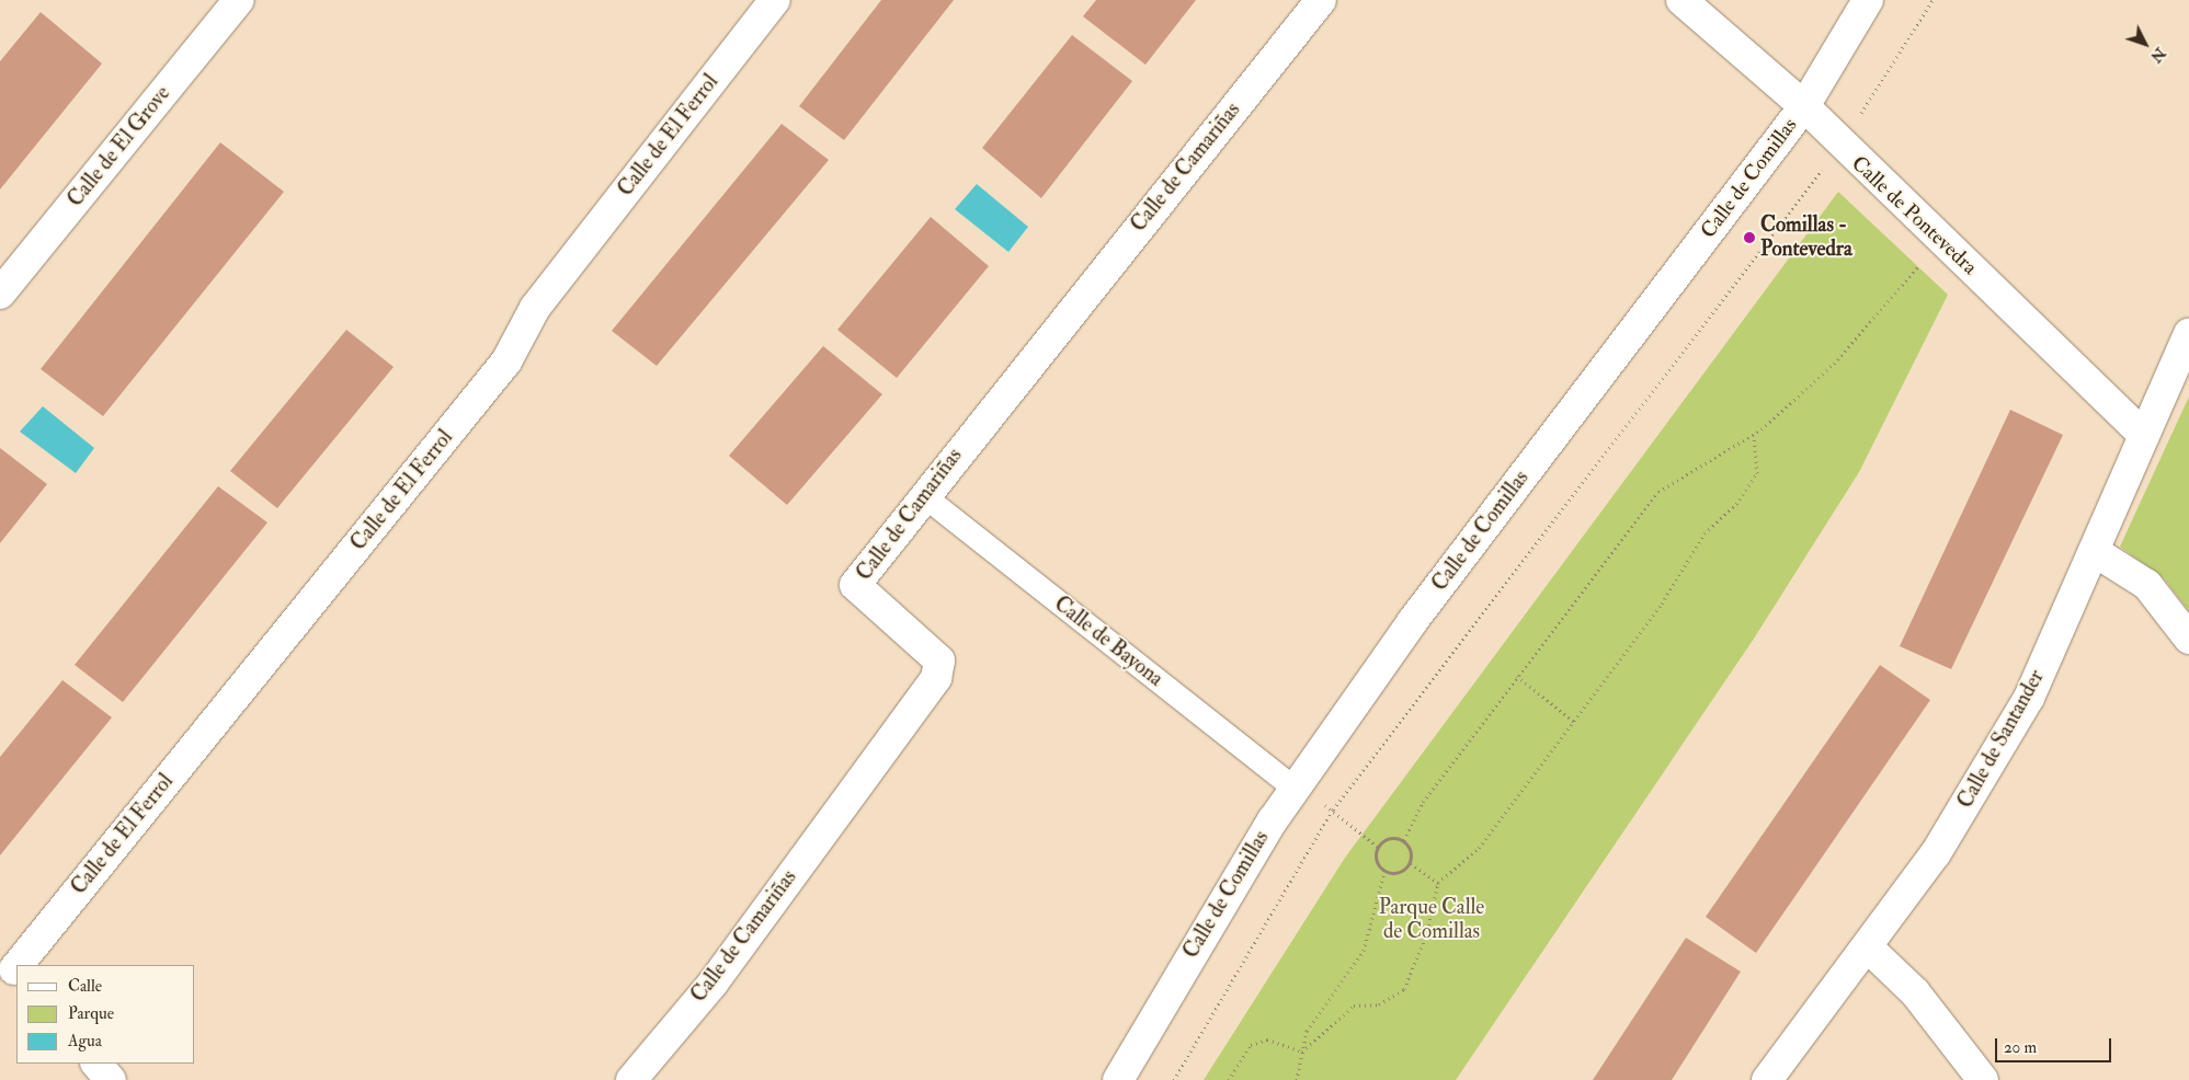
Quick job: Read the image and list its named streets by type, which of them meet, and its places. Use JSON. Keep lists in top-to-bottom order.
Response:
{
  "streets": {
    "street": [
      "Calle de El Ferrol",
      "Calle de El Grove",
      "Calle de Camariñas",
      "Calle de Comillas",
      "Calle de Pontevedra",
      "Calle de Bayona",
      "Calle de Santander"
    ]
  },
  "crossings": [
    ["Calle de Camariñas", "Calle de Bayona"],
    ["Calle de Comillas", "Calle de Pontevedra"],
    ["Calle de Comillas", "Calle de Bayona"],
    ["Calle de Pontevedra", "Calle de Santander"]
  ],
  "parks": ["Parque Calle de Comillas"],
  "places": ["Comillas - Pontevedra"],
  "legend": ["Calle", "Parque", "Agua"],
  "scale_bar": "20 m",
  "north": "bottom right"
}
